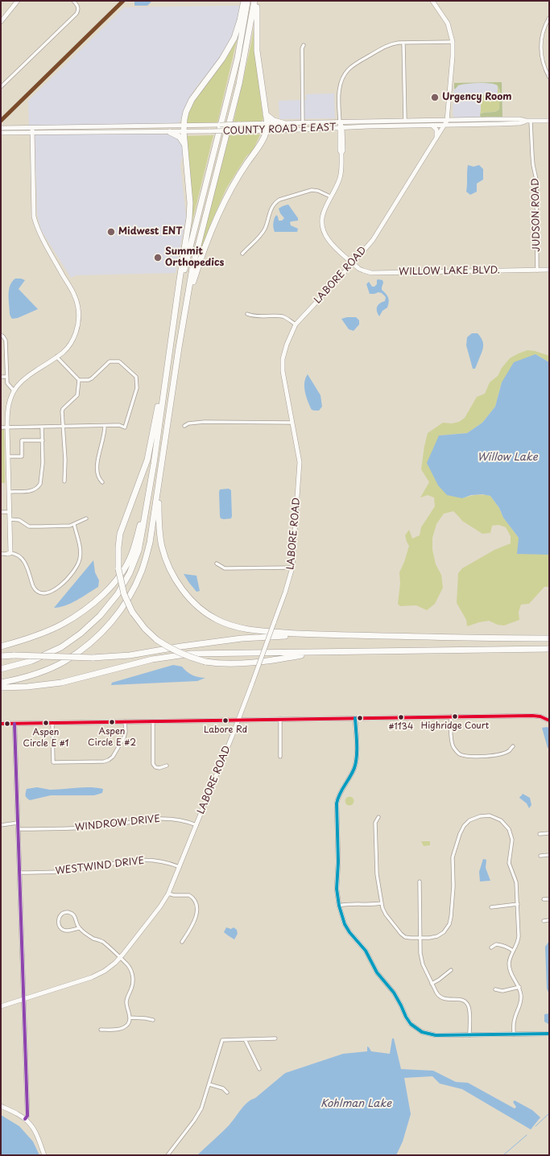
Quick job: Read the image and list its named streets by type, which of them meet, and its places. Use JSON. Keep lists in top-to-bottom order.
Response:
{
  "streets": {
    "street": [
      "COUNTY ROAD E EAST",
      "JUDSON ROAD",
      "WILLOW LAKE BLVD.",
      "LABORE ROAD",
      "WINDROW DRIVE",
      "WESTWIND DRIVE"
    ]
  },
  "crossings": [
    ["COUNTY ROAD E EAST", "JUDSON ROAD"],
    ["COUNTY ROAD E EAST", "WILLOW LAKE BLVD."],
    ["COUNTY ROAD E EAST", "LABORE ROAD"],
    ["JUDSON ROAD", "WILLOW LAKE BLVD."],
    ["WILLOW LAKE BLVD.", "LABORE ROAD"],
    ["LABORE ROAD", "WINDROW DRIVE"],
    ["LABORE ROAD", "WESTWIND DRIVE"]
  ],
  "water": ["Willow Lake", "Kohlman Lake"],
  "places": [
    "Urgency Room",
    "Midwest ENT",
    "Summit Orthopedics",
    "Highridge Court",
    "#1134",
    "Labore Rd",
    "Aspen Circle E #2",
    "Aspen Circle E #1"
  ]
}
